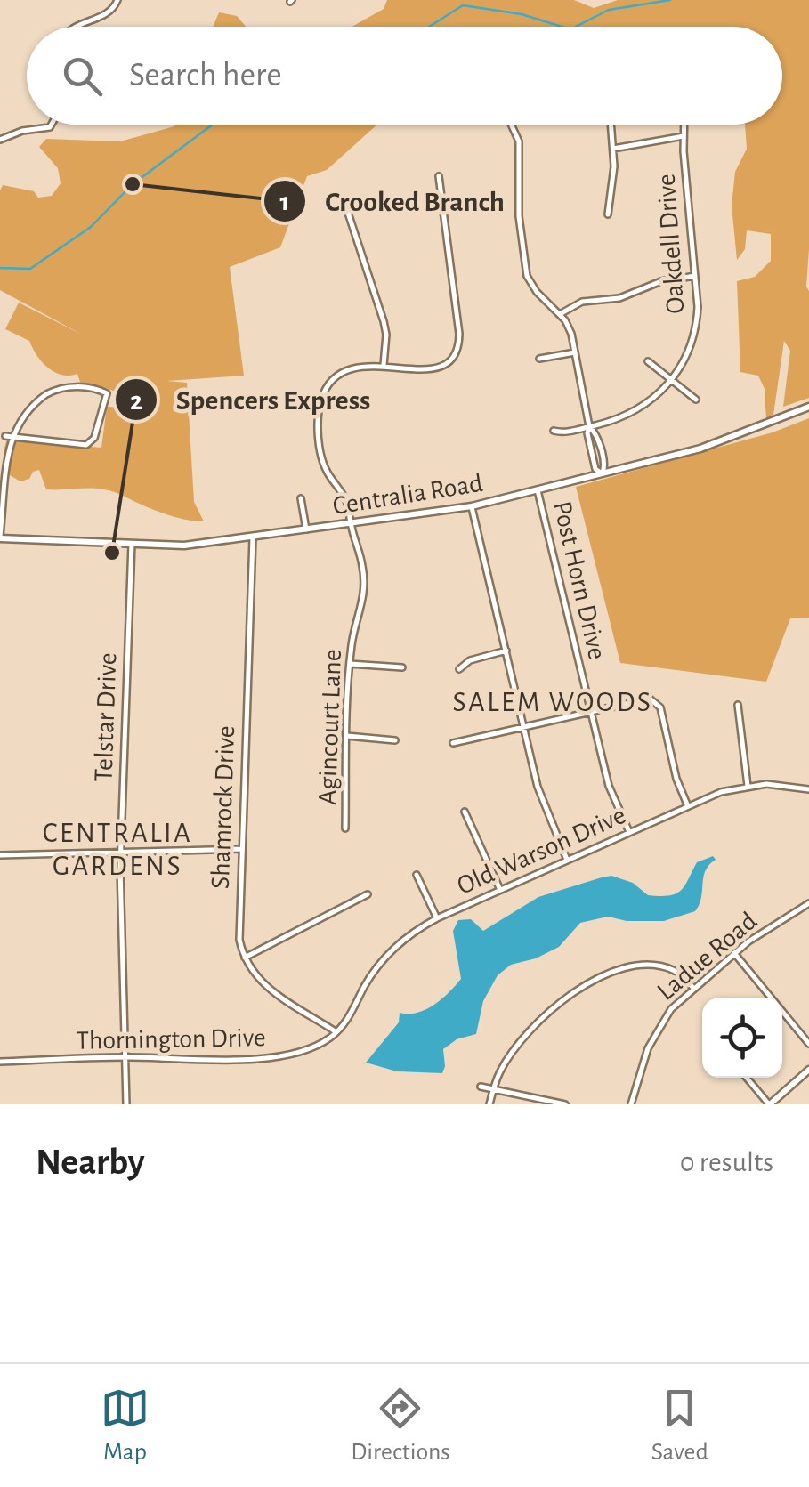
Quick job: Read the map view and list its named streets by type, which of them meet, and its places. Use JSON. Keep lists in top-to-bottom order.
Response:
{
  "streets": {
    "main road": ["Centralia Road"],
    "street": [
      "Oakdell Drive",
      "Post Horn Drive",
      "Telstar Drive",
      "Agincourt Lane",
      "Shamrock Drive",
      "Old Warson Drive",
      "Ladue Road",
      "Thornington Drive"
    ]
  },
  "crossings": [
    ["Centralia Road", "Post Horn Drive"],
    ["Centralia Road", "Telstar Drive"],
    ["Centralia Road", "Agincourt Lane"],
    ["Centralia Road", "Shamrock Drive"],
    ["Post Horn Drive", "Old Warson Drive"],
    ["Telstar Drive", "Thornington Drive"],
    ["Old Warson Drive", "Thornington Drive"]
  ],
  "districts": ["SALEM WOODS", "CENTRALIA GARDENS"],
  "places": ["Crooked Branch", "Spencers Express"],
  "page": {
    "search": "Search here",
    "heading": ["Nearby", "0 results"],
    "nav": ["Map", "Directions", "Saved"]
  }
}
